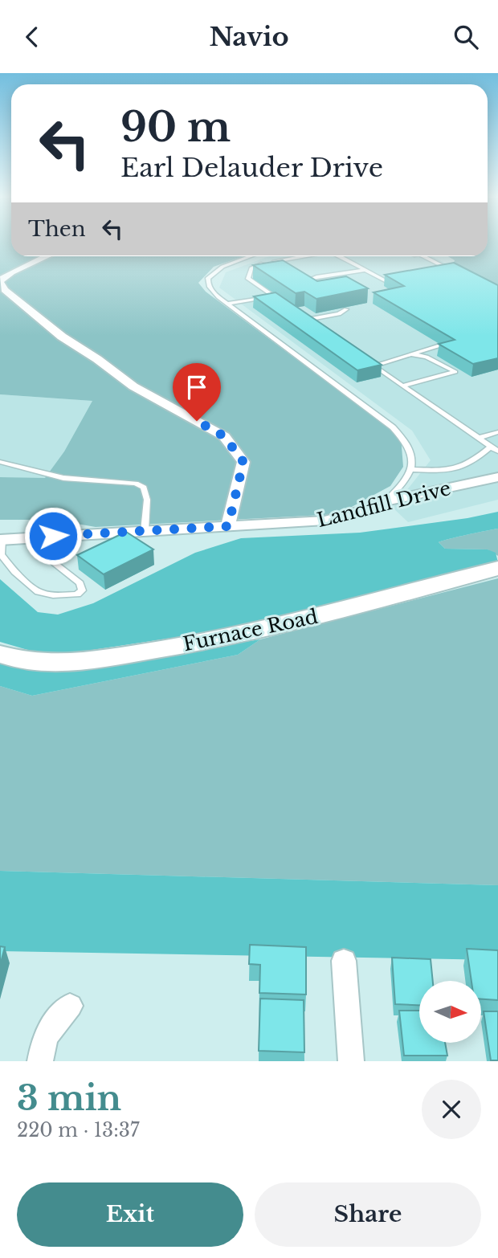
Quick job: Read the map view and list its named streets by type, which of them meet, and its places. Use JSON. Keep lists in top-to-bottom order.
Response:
{
  "streets": {
    "main road": ["Furnace Road"],
    "street": ["Landfill Drive"]
  },
  "north": "right",
  "page": {
    "header": "Navio",
    "turn": ["90 m", "Earl Delauder Drive"],
    "then": "Then",
    "heading": ["3 min", "220 m · 13:37"],
    "buttons": ["Exit", "Share"]
  }
}
